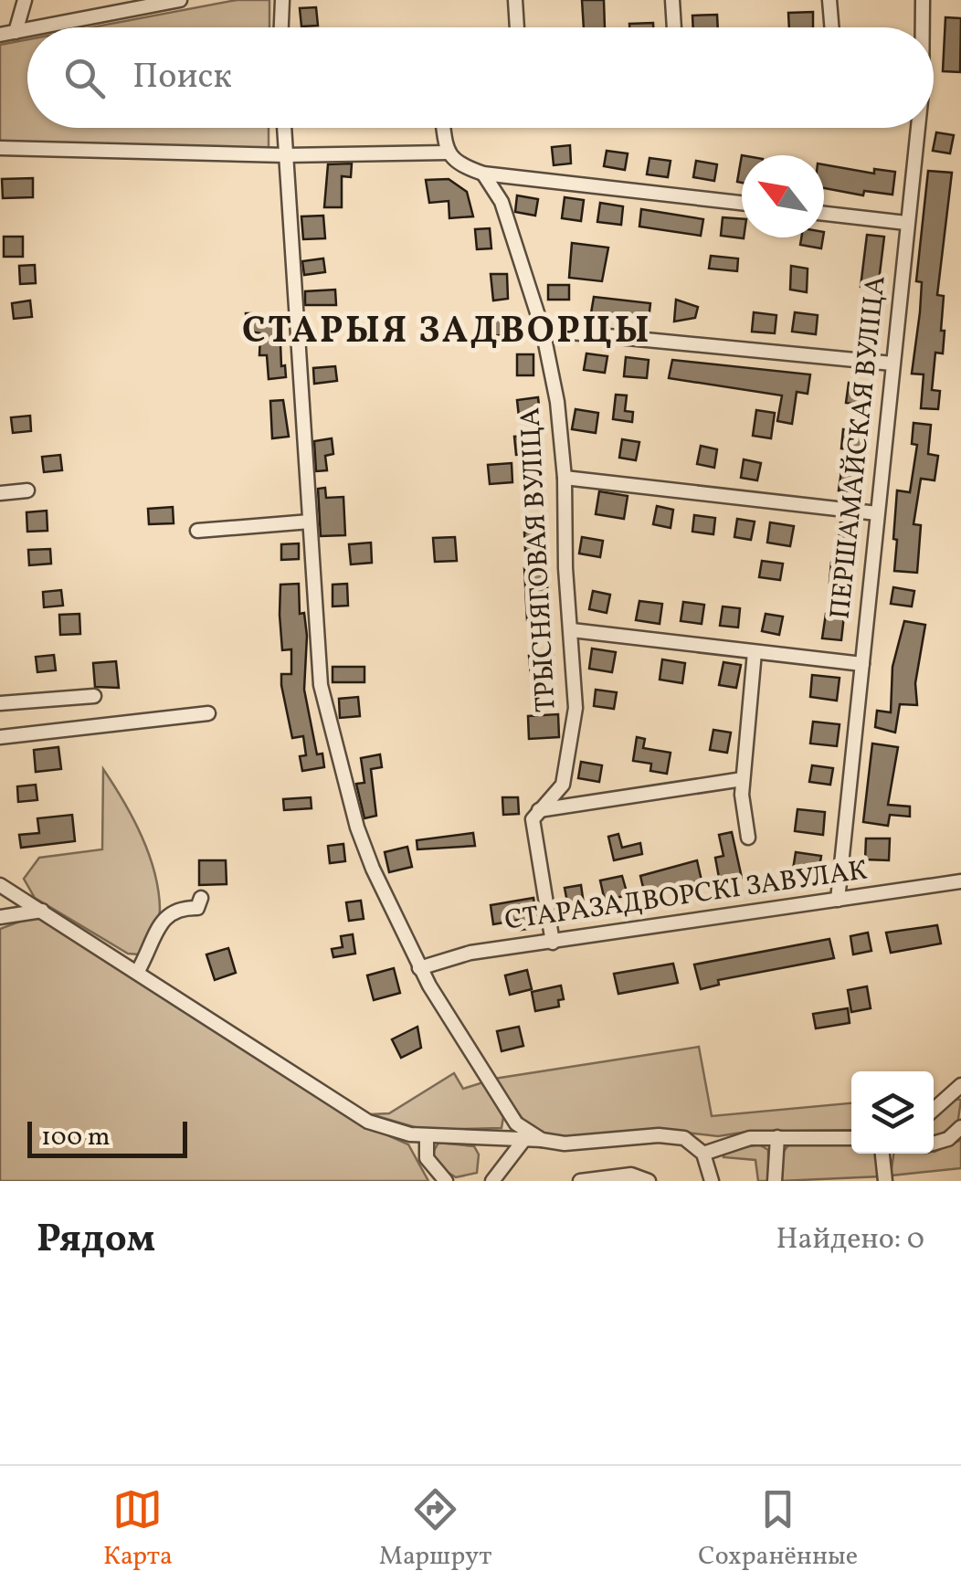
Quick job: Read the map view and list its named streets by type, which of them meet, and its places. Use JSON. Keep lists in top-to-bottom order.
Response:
{
  "streets": {
    "street": ["ПЕРШАМАЙСКАЯ ВУЛІЦА", "ТРЫСНЯГОВАЯ ВУЛІЦА", "СТАРАЗАДВОРСКІ ЗАВУЛАК"]
  },
  "crossings": [
    ["ПЕРШАМАЙСКАЯ ВУЛІЦА", "СТАРАЗАДВОРСКІ ЗАВУЛАК"]
  ],
  "districts": ["СТАРЫЯ ЗАДВОРЦЫ"],
  "scale_bar": "100 m",
  "north": "top left",
  "page": {
    "search": "Поиск",
    "scale": "100 m",
    "heading": ["Рядом", "Найдено: 0"],
    "nav": ["Карта", "Маршрут", "Сохранённые"]
  }
}
